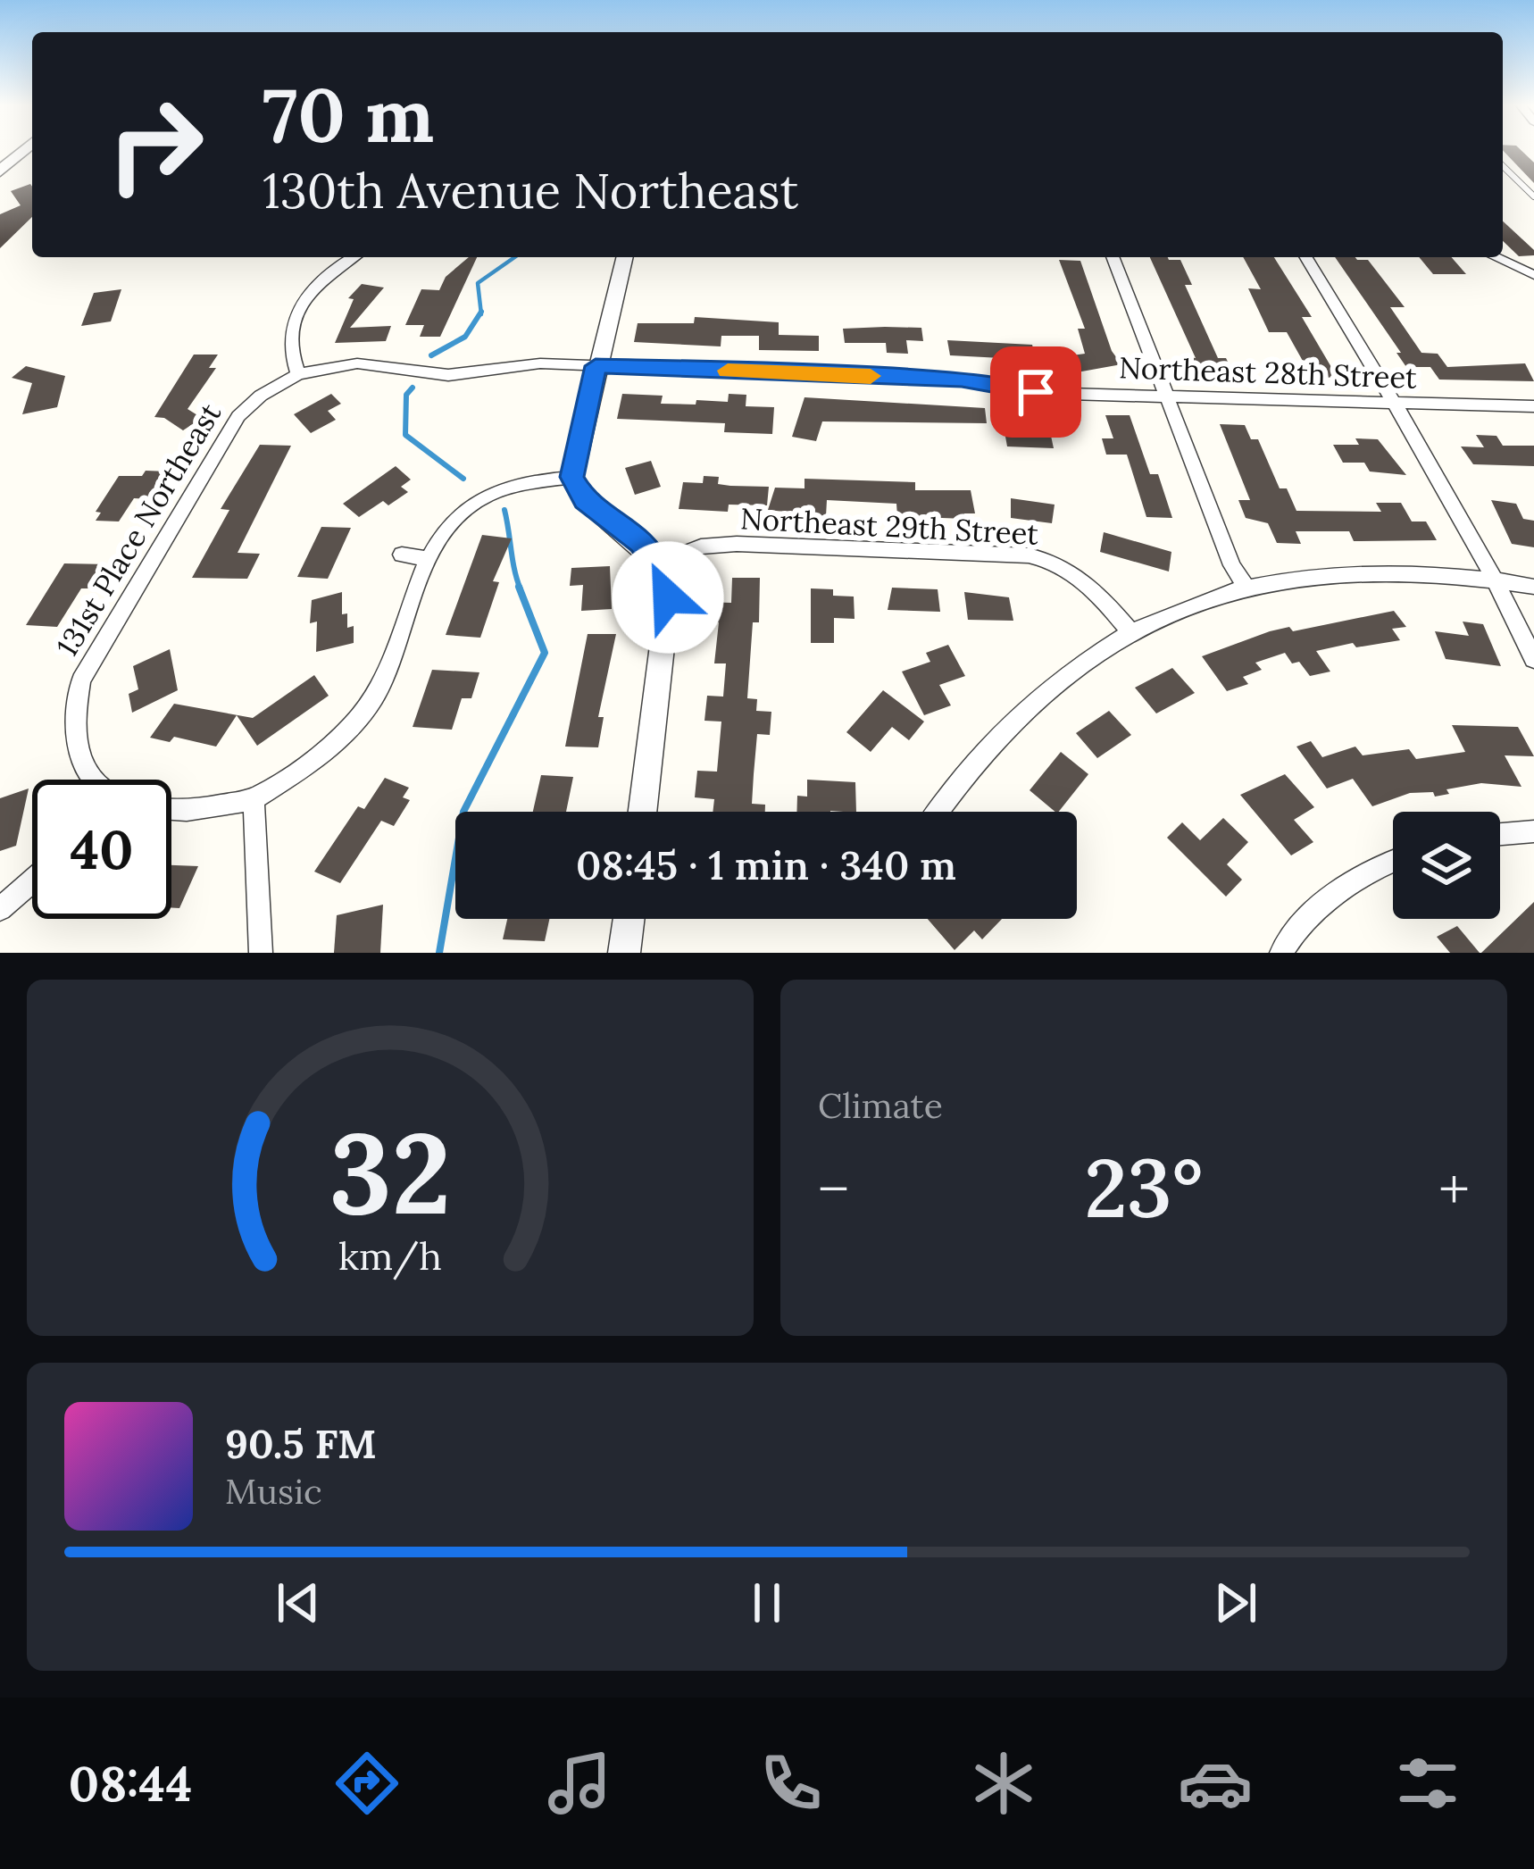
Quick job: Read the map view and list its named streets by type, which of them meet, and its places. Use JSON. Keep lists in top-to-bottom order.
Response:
{
  "streets": {
    "street": ["Northeast 28th Street", "Northeast 29th Street", "131st Place Northeast"]
  },
  "crossings": [
    ["Northeast 28th Street", "131st Place Northeast"]
  ],
  "page": {
    "turn": ["70 m", "130th Avenue Northeast"],
    "limit": "40",
    "trip": "08:45 · 1 min · 340 m",
    "tile": "Climate",
    "heat": ["−", "23°", "+"],
    "song": ["90.5 FM", "Music"],
    "tabs": "08:44",
    "gauge": ["32", "km/h"]
  }
}
